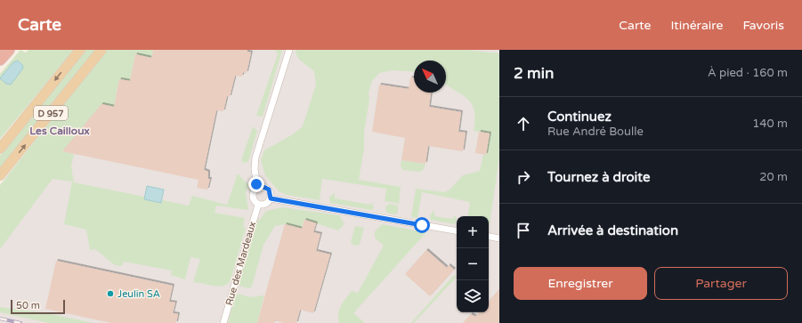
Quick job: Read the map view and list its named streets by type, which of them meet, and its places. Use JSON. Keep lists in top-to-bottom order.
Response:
{
  "streets": {
    "main road": ["D 957"],
    "street": ["Rue des Mardeaux"]
  },
  "districts": ["Les Cailloux"],
  "places": ["Jeulin SA"],
  "scale_bar": "50 m",
  "north": "top left",
  "page": {
    "header": "Carte",
    "nav": ["Carte", "Itinéraire", "Favoris"],
    "heading": ["2 min", "À pied · 160 m"],
    "list": [
      ["Continuez", "Rue André Boulle", "140 m"],
      ["Tournez à droite", "20 m"],
      "Arrivée à destination"
    ],
    "map_buttons": ["+", "−"],
    "buttons": ["Enregistrer", "Partager"],
    "scale": "50 m"
  }
}
